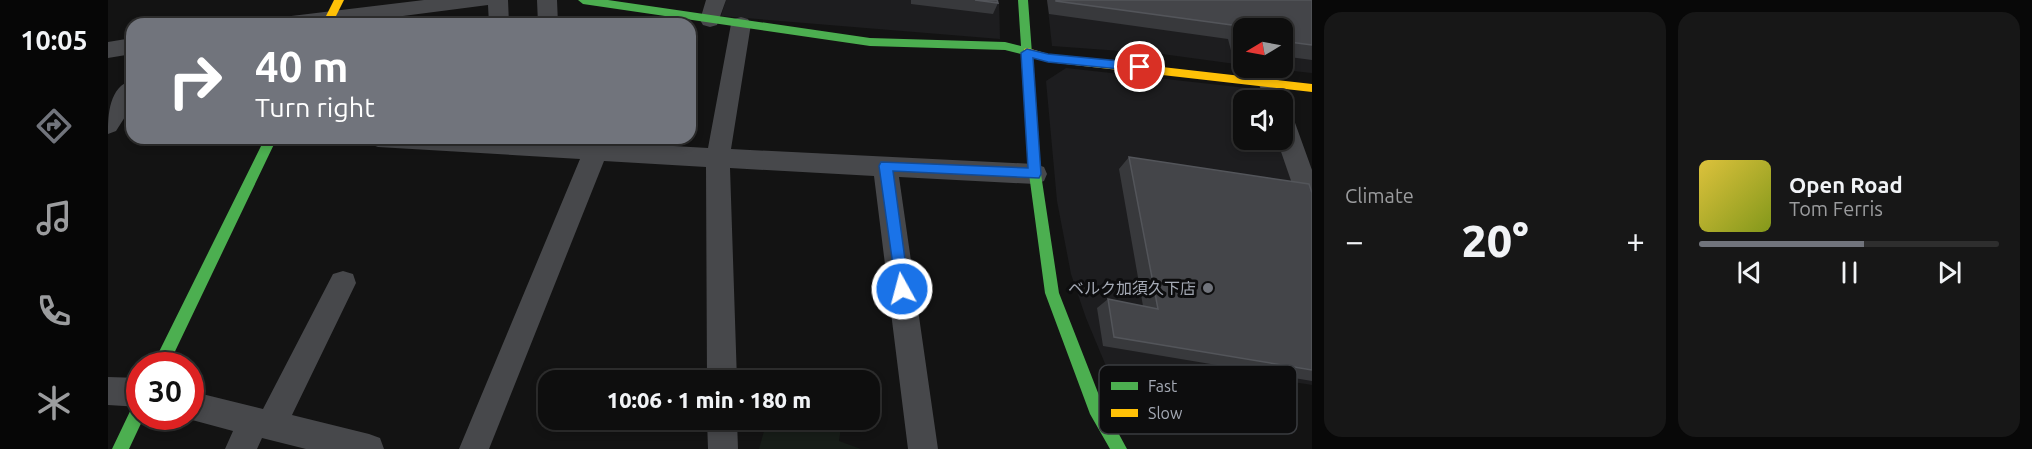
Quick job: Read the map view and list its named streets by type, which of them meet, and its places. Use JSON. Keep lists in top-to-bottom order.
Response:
{
  "places": ["ベルク加須久下店"],
  "legend": ["Fast", "Slow"],
  "north": "left",
  "page": {
    "tabs": "10:05",
    "tile": "Climate",
    "turn": ["40 m", "Turn right"],
    "song": ["Open Road", "Tom Ferris"],
    "heat": ["−", "20°", "+"],
    "limit": "30",
    "trip": "10:06 · 1 min · 180 m"
  }
}
